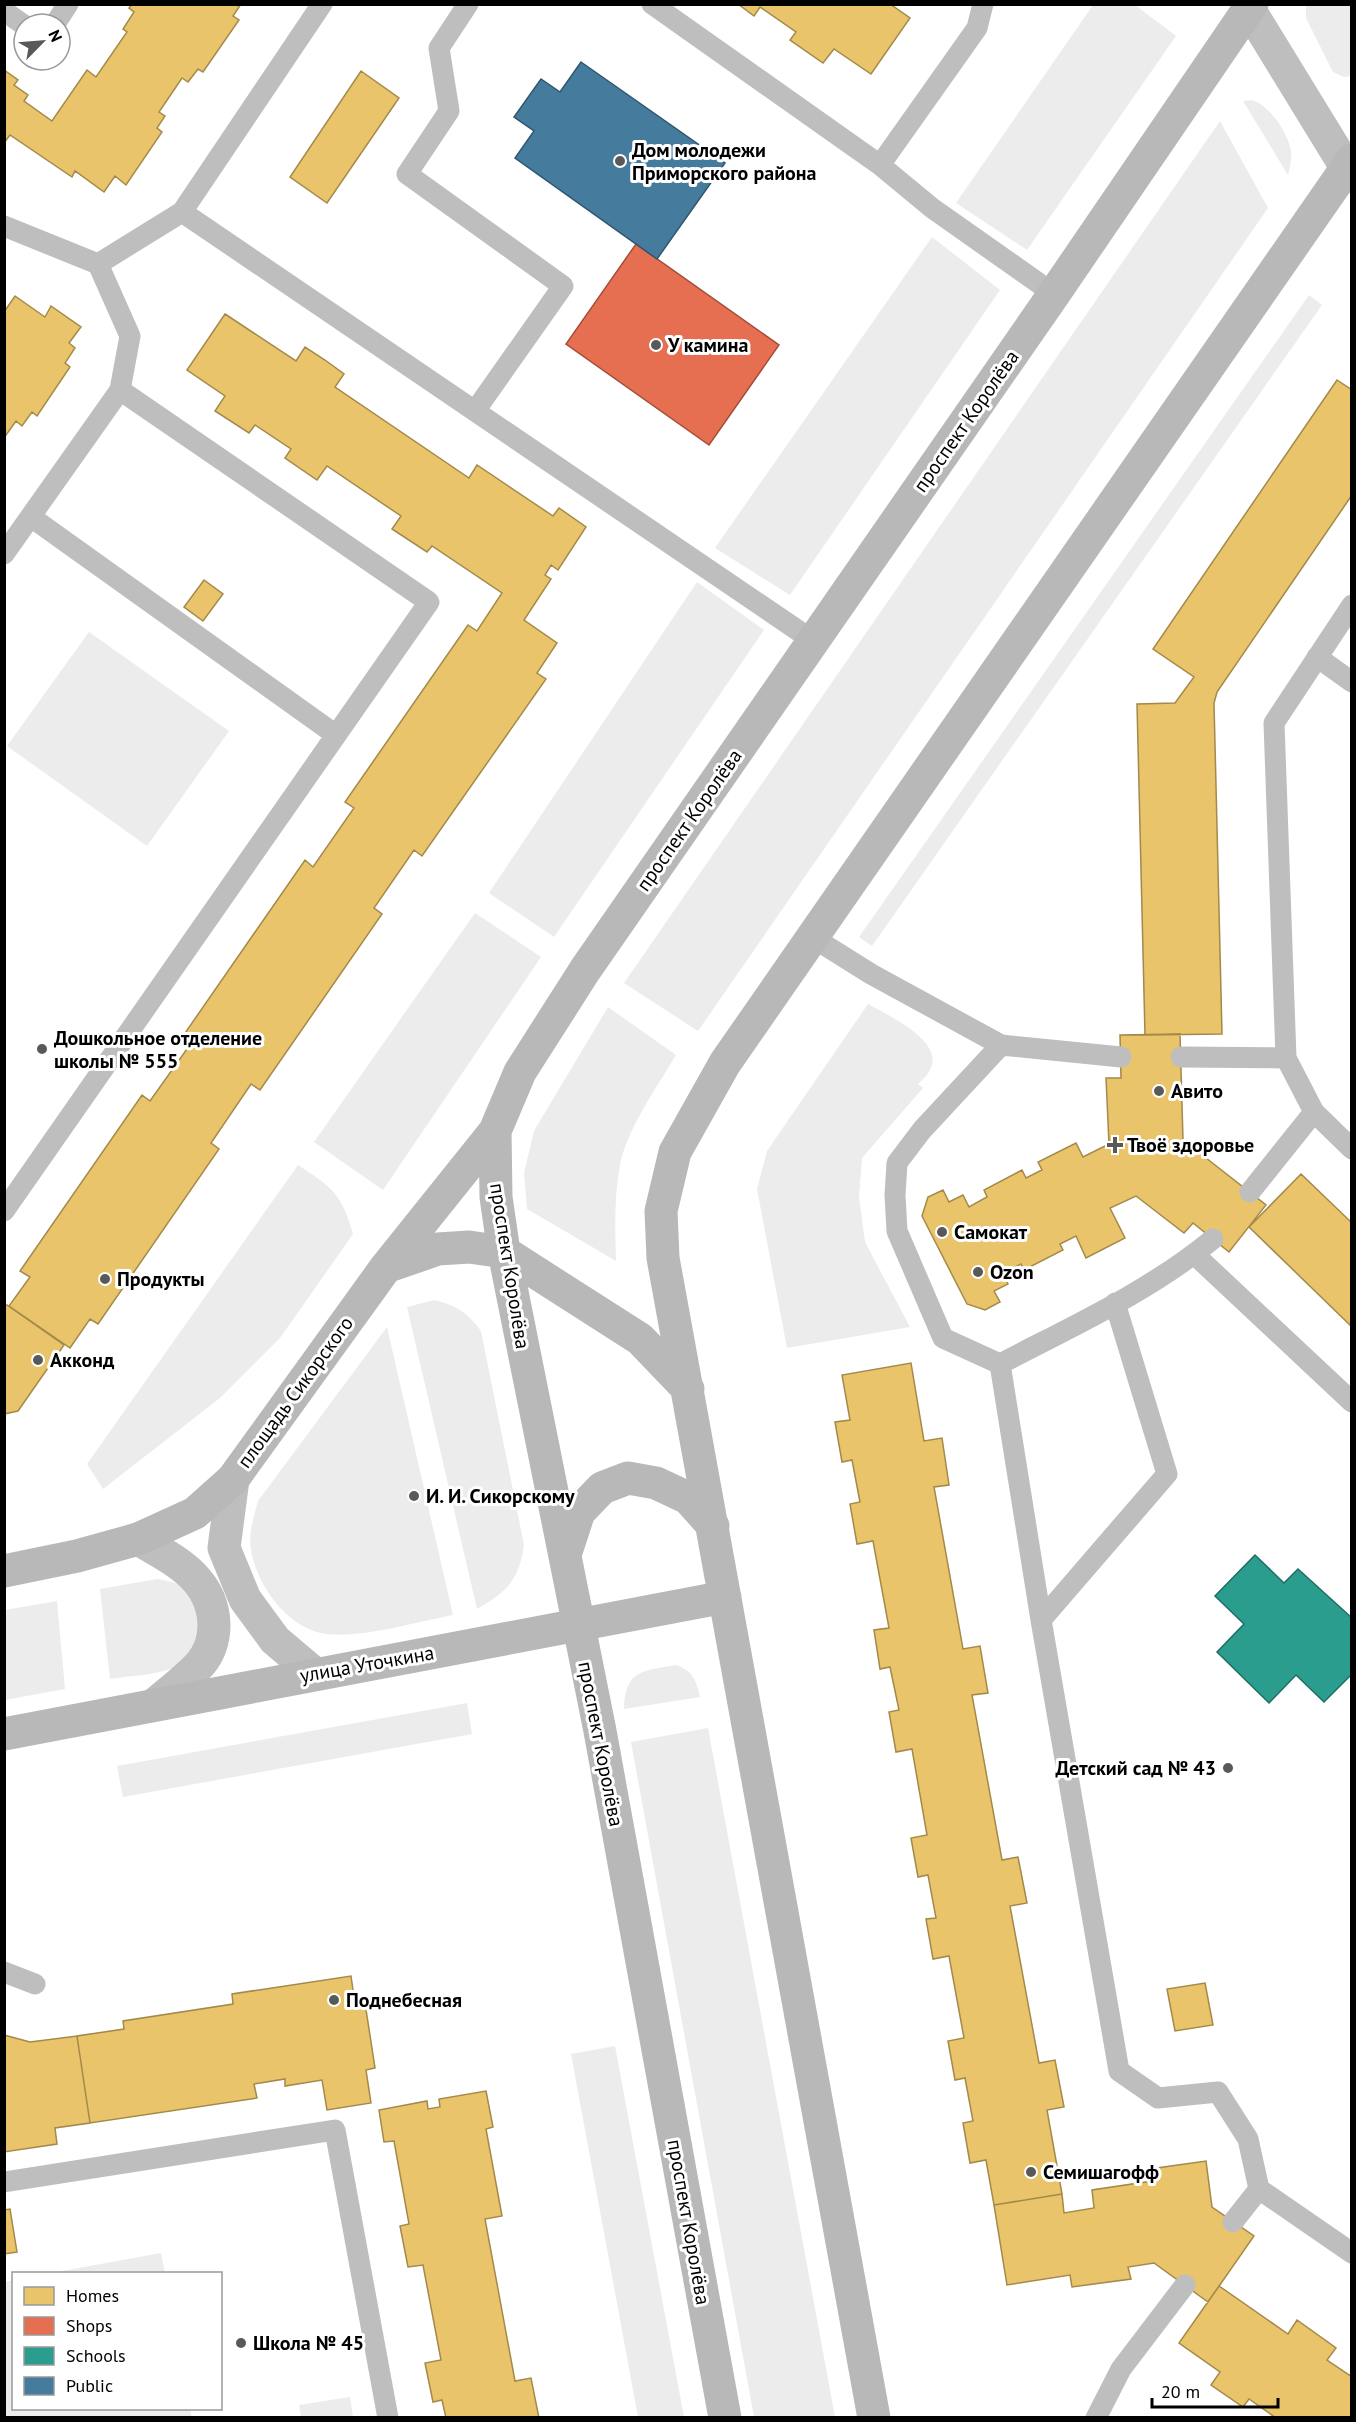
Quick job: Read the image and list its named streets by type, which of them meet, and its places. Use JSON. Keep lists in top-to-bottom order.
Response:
{
  "streets": {
    "street": ["проспект Королёва", "площадь Сикорского", "улица Уточкина"]
  },
  "crossings": [
    ["проспект Королёва", "площадь Сикорского"],
    ["проспект Королёва", "улица Уточкина"],
    ["площадь Сикорского", "улица Уточкина"]
  ],
  "places": {
    "other": [
      "Дом молодежи Приморского района",
      "У камина",
      "Дошкольное отделение школы № 555",
      "Авито",
      "Самокат",
      "Ozon",
      "Продукты",
      "Акконд",
      "И. И. Сикорскому",
      "Детский сад № 43",
      "Поднебесная",
      "Семишагофф",
      "Школа № 45"
    ],
    "health": ["Твоё здоровье"]
  },
  "legend": [
    "Homes",
    "Shops",
    "Schools",
    "Public"
  ],
  "scale_bar": "20 m",
  "north": "top right"
}
